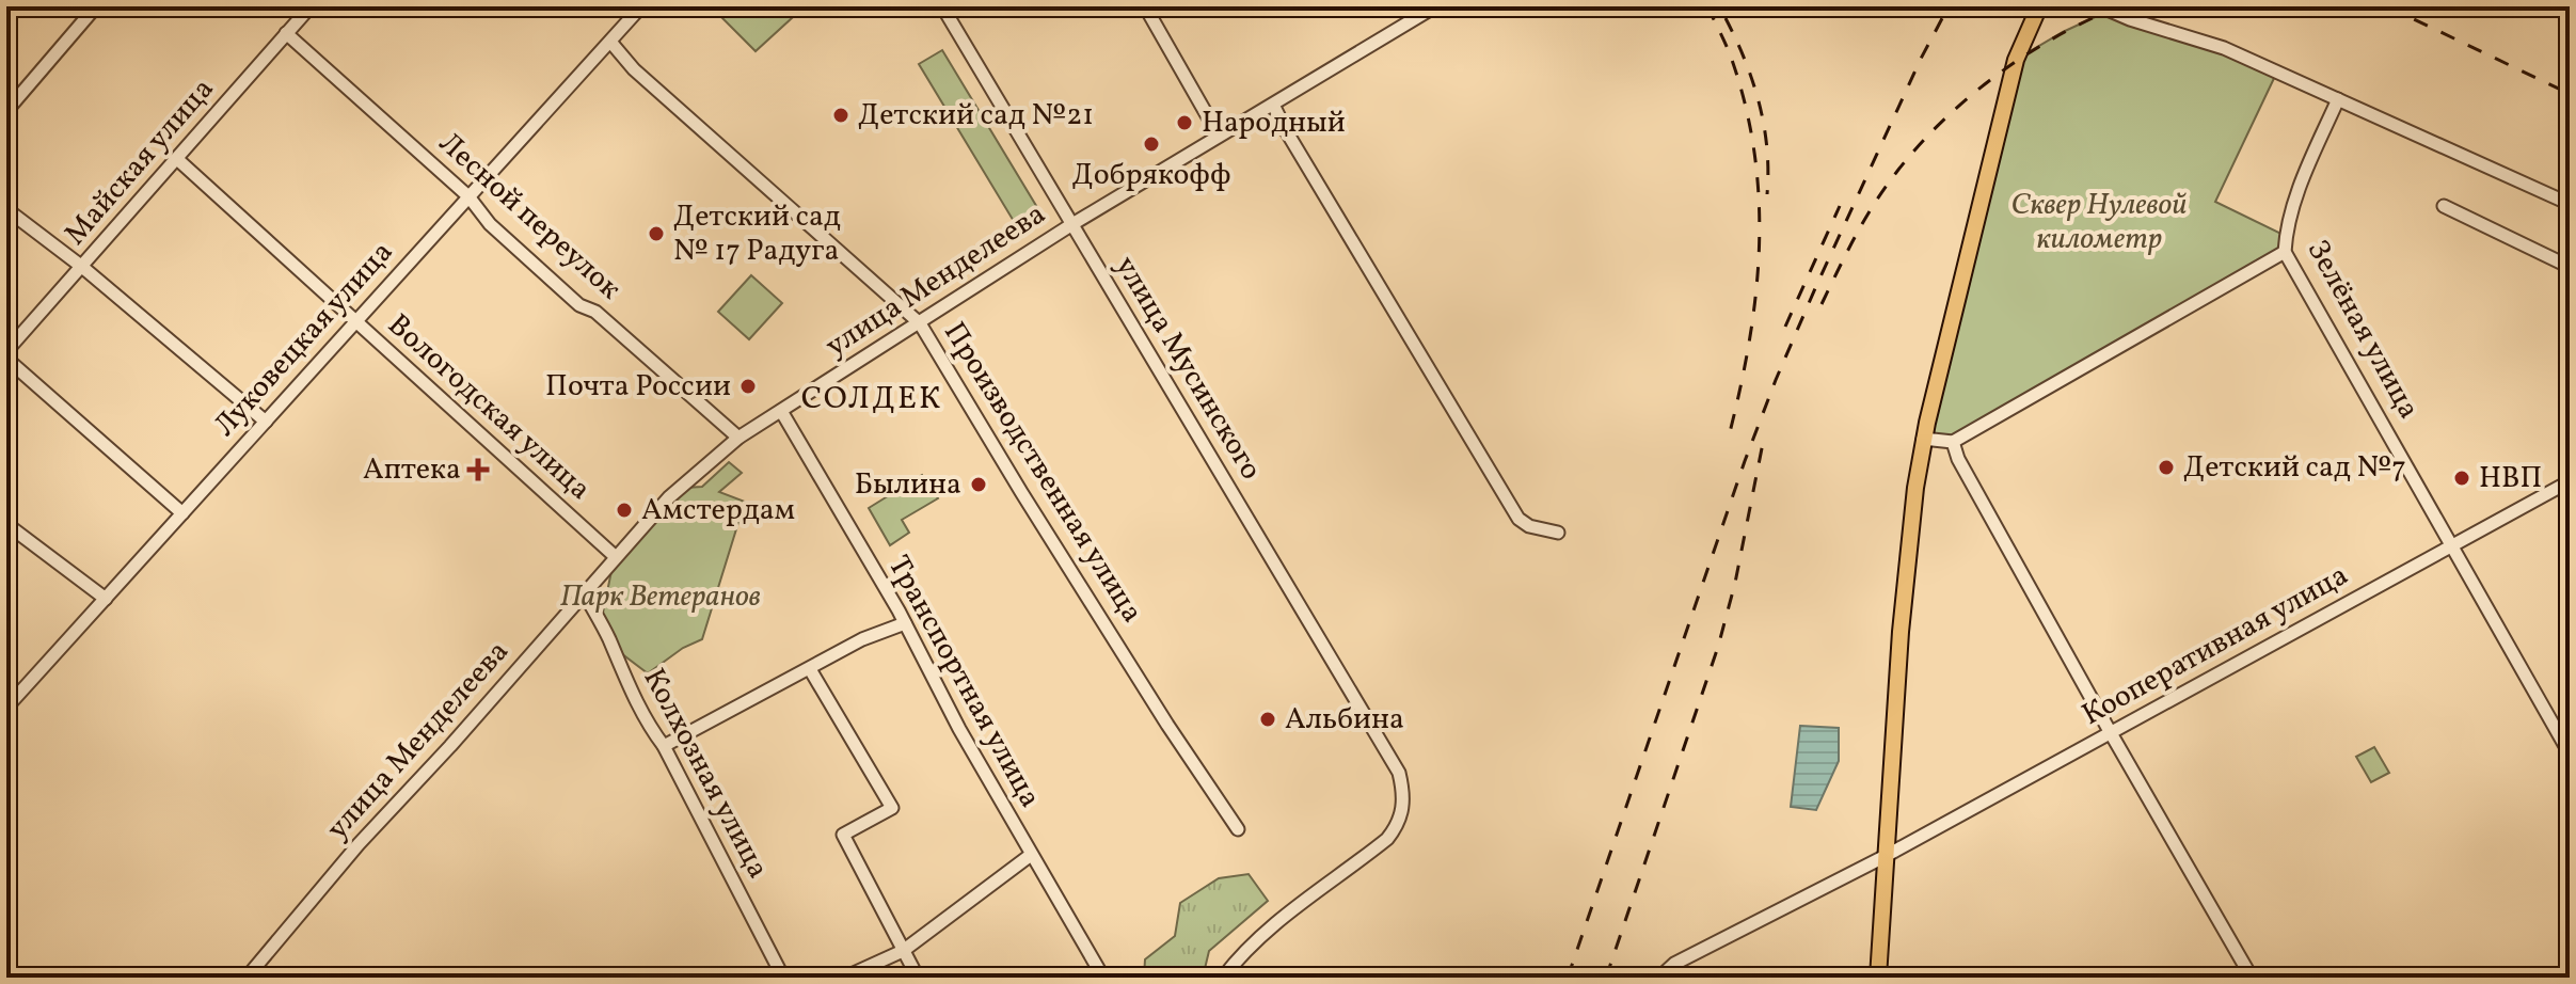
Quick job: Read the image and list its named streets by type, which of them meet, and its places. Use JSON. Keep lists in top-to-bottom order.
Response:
{
  "streets": {
    "street": [
      "Майская улица",
      "Лесной переулок",
      "улица Менделеева",
      "Зелёная улица",
      "Луковецкая улица",
      "улица Мусинского",
      "Вологодская улица",
      "Производственная улица",
      "Кооперативная улица",
      "Транспортная улица",
      "Колхозная улица"
    ]
  },
  "crossings": [
    ["Майская улица", "Лесной переулок"],
    ["Майская улица", "Вологодская улица"],
    ["Лесной переулок", "улица Менделеева"],
    ["Лесной переулок", "Луковецкая улица"],
    ["улица Менделеева", "улица Мусинского"],
    ["улица Менделеева", "Вологодская улица"],
    ["улица Менделеева", "Производственная улица"],
    ["улица Менделеева", "Транспортная улица"],
    ["улица Менделеева", "Колхозная улица"],
    ["Зелёная улица", "Кооперативная улица"],
    ["Луковецкая улица", "Вологодская улица"],
    ["Луковецкая улица", "Производственная улица"]
  ],
  "districts": ["СОЛДЕК"],
  "parks": ["Сквер Нулевой километр", "Парк Ветеранов"],
  "places": {
    "other": [
      "Детский сад №21",
      "Народный",
      "Добрякофф",
      "Детский сад № 17 Радуга",
      "Почта России",
      "Детский сад №7",
      "НВП",
      "Былина",
      "Амстердам",
      "Альбина"
    ],
    "health": ["Аптека"]
  }
}
